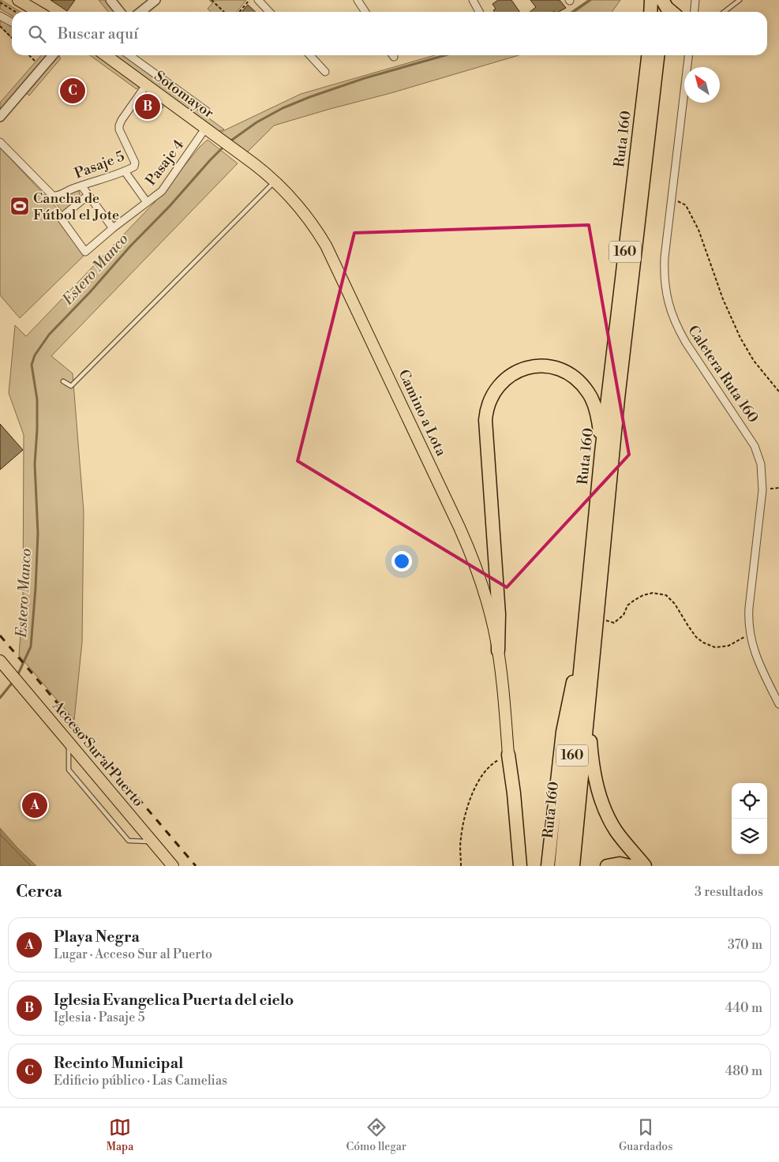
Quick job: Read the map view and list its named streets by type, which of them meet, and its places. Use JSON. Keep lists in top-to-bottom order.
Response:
{
  "streets": {
    "highway": ["Ruta 160", "160"],
    "main road": ["Sotomayor", "Camino a Lota", "Acceso Sur al Puerto"],
    "street": ["Pasaje 4", "Pasaje 5", "Caletera Ruta 160"]
  },
  "crossings": [
    ["Sotomayor", "Pasaje 4"],
    ["Sotomayor", "Pasaje 5"],
    ["Sotomayor", "Camino a Lota"],
    ["Pasaje 4", "Camino a Lota"]
  ],
  "water": ["Estero Manco"],
  "places": {
    "sports": ["Cancha de Fútbol el Jote"]
  },
  "north": "top left",
  "page": {
    "search": "Buscar aquí",
    "pins": ["C", "B", "A"],
    "heading": ["Cerca", "3 resultados"],
    "list": [
      {
        "mark": "A",
        "name": "Playa Negra",
        "note": "Lugar · Acceso Sur al Puerto",
        "value": "370 m"
      },
      {
        "mark": "B",
        "name": "Iglesia Evangelica Puerta del cielo",
        "note": "Iglesia · Pasaje 5",
        "value": "440 m"
      },
      {
        "mark": "C",
        "name": "Recinto Municipal",
        "note": "Edificio público · Las Camelias",
        "value": "480 m"
      }
    ],
    "nav": ["Mapa", "Cómo llegar", "Guardados"]
  }
}
